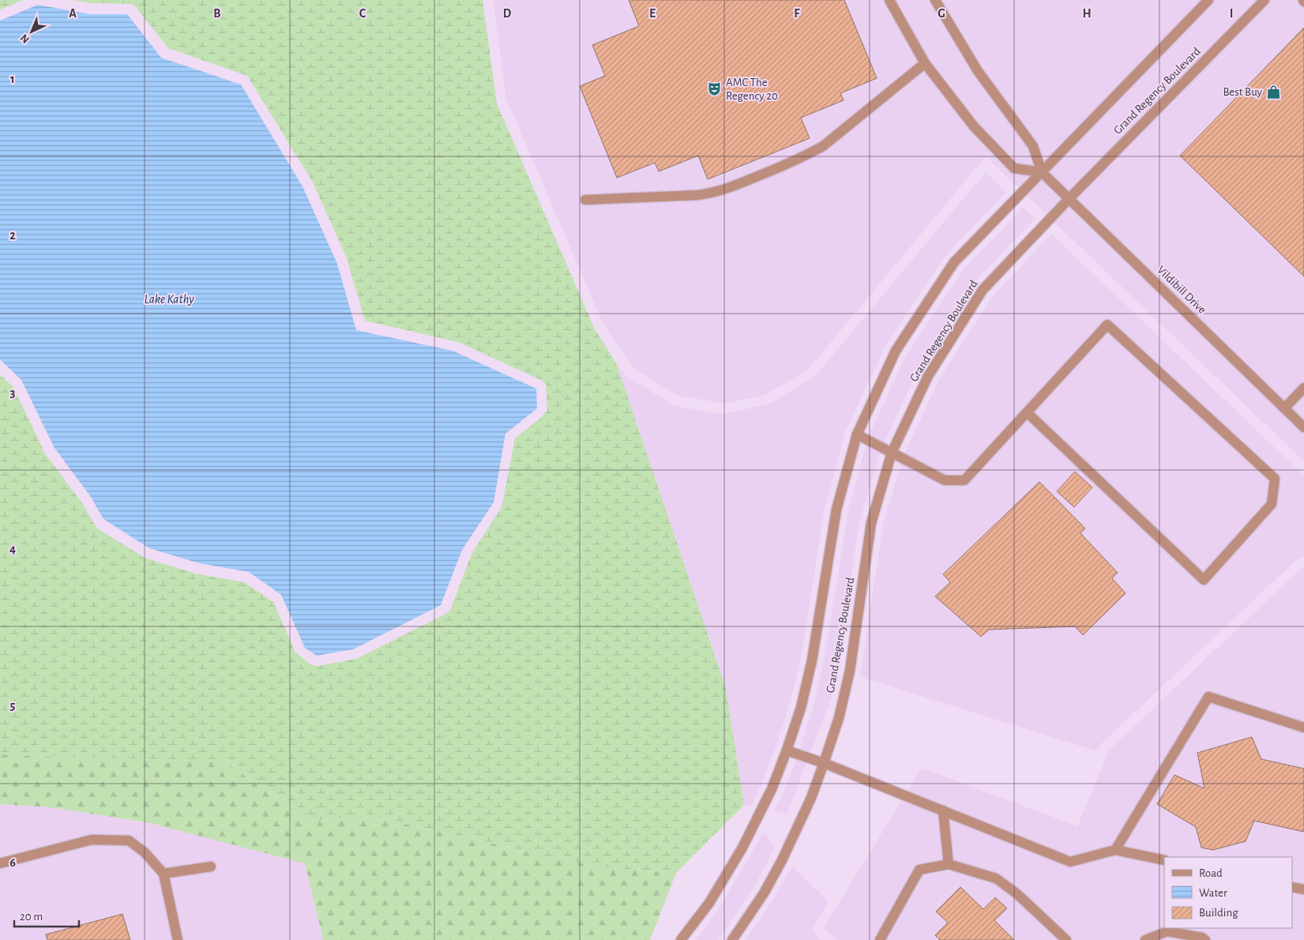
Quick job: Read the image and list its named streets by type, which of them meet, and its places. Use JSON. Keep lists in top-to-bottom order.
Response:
{
  "streets": {
    "street": ["Grand Regency Boulevard", "Vildibill Drive"]
  },
  "crossings": [
    ["Grand Regency Boulevard", "Vildibill Drive"]
  ],
  "water": ["Lake Kathy"],
  "places": {
    "theatre": ["AMC The Regency 20"],
    "shop": ["Best Buy"]
  },
  "legend": ["Road", "Water", "Building"],
  "scale_bar": "20 m",
  "north": "bottom left",
  "grid": {
    "columns": [
      "A",
      "B",
      "C",
      "D",
      "E",
      "F",
      "G",
      "H",
      "I"
    ],
    "rows": [
      "1",
      "2",
      "3",
      "4",
      "5",
      "6"
    ]
  }
}
